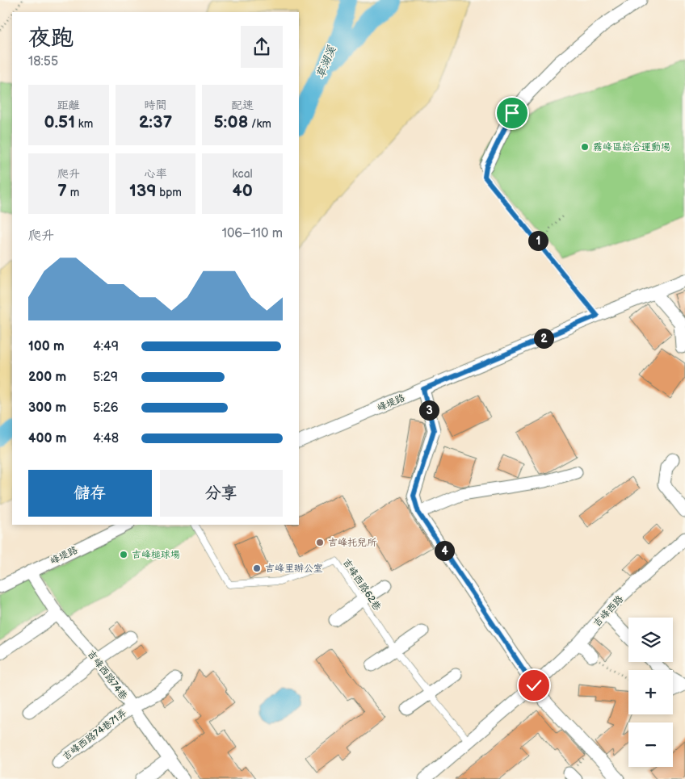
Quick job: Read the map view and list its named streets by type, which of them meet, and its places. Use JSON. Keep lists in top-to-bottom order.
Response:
{
  "streets": {
    "street": [
      "峰堤路",
      "吉峰西路",
      "吉峰西路74巷",
      "吉峰西路74巷71弄"
    ],
    "lane": ["吉峰西路62巷"]
  },
  "crossings": [
    ["峰堤路", "吉峰西路74巷"],
    ["吉峰西路62巷", "吉峰西路"],
    ["吉峰西路74巷", "吉峰西路74巷71弄"]
  ],
  "water": ["草湖溪"],
  "places": [
    "霧峰區綜合運動場",
    "吉峰托兒所",
    "吉峰槌球場",
    "吉峰里辦公室"
  ],
  "page": {
    "heading": ["夜跑", "18:55"],
    "stats": [
      ["距離", "0.51 km"],
      ["時間", "2:37"],
      ["配速", "5:08 /km"],
      ["爬升", "7 m"],
      ["心率", "139 bpm"],
      ["kcal", "40"]
    ],
    "chart": ["爬升", "106–110 m"],
    "pins": [
      "1",
      "2",
      "3",
      "4"
    ],
    "list": [
      {
        "name": "100 m",
        "note": "4:49"
      },
      {
        "name": "200 m",
        "note": "5:29"
      },
      {
        "name": "300 m",
        "note": "5:26"
      },
      {
        "name": "400 m",
        "note": "4:48"
      }
    ],
    "buttons": ["儲存", "分享"],
    "map_buttons": ["+", "−"]
  }
}
